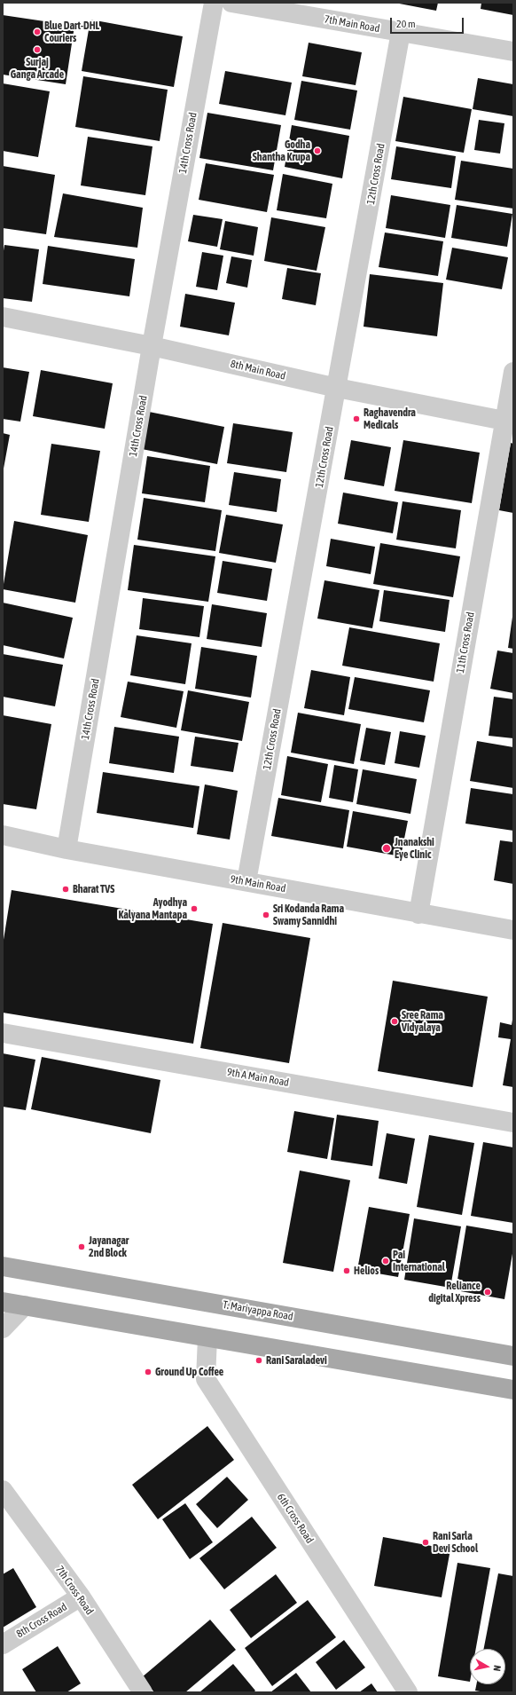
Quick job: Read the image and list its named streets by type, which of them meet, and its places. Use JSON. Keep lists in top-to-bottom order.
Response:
{
  "streets": {
    "main road": ["T. Mariyappa Road"],
    "street": [
      "7th Main Road",
      "14th Cross Road",
      "12th Cross Road",
      "8th Main Road",
      "11th Cross Road",
      "9th Main Road",
      "9th A Main Road",
      "6th Cross Road",
      "7th Cross Road",
      "8th Cross Road"
    ]
  },
  "crossings": [
    ["7th Main Road", "12th Cross Road"],
    ["14th Cross Road", "8th Main Road"],
    ["14th Cross Road", "9th Main Road"],
    ["12th Cross Road", "8th Main Road"],
    ["12th Cross Road", "9th Main Road"],
    ["8th Main Road", "11th Cross Road"],
    ["11th Cross Road", "9th Main Road"],
    ["7th Cross Road", "8th Cross Road"]
  ],
  "places": [
    "Blue Dart-DHL Couriers",
    "Surjaj Ganga Arcade",
    "Godha Shantha Krupa",
    "Raghavendra Medicals",
    "Jnanakshi Eye Clinic",
    "Bharat TVS",
    "Ayodhya Kalyana Mantapa",
    "Sri Kodanda Rama Swamy Sannidhi",
    "Sree Rama Vidyalaya",
    "Jayanagar 2nd Block",
    "Pai International",
    "Helios",
    "Reliance digital Xpress",
    "Rani Saraladevi",
    "Ground Up Coffee",
    "Rani Sarla Devi School"
  ],
  "scale_bar": "20 m",
  "north": "right"
}
